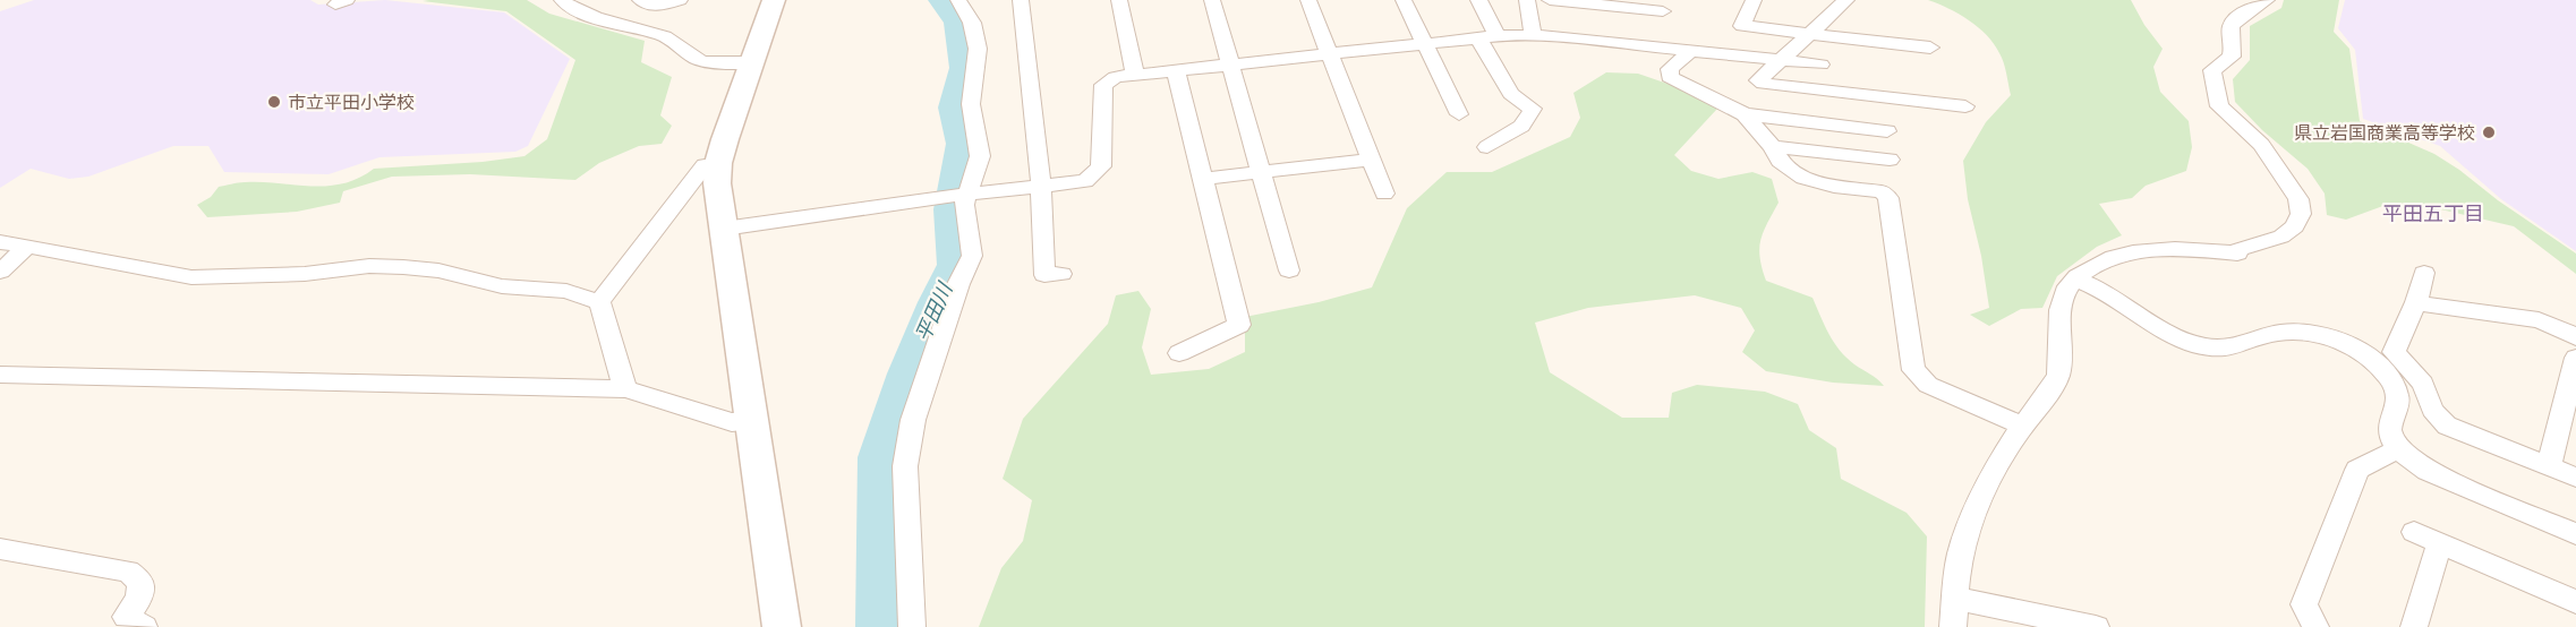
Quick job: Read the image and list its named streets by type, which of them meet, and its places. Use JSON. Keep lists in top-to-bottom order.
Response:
{
  "districts": ["平田五丁目"],
  "water": ["平田川"],
  "places": ["市立平田小学校", "県立岩国商業高等学校"]
}
